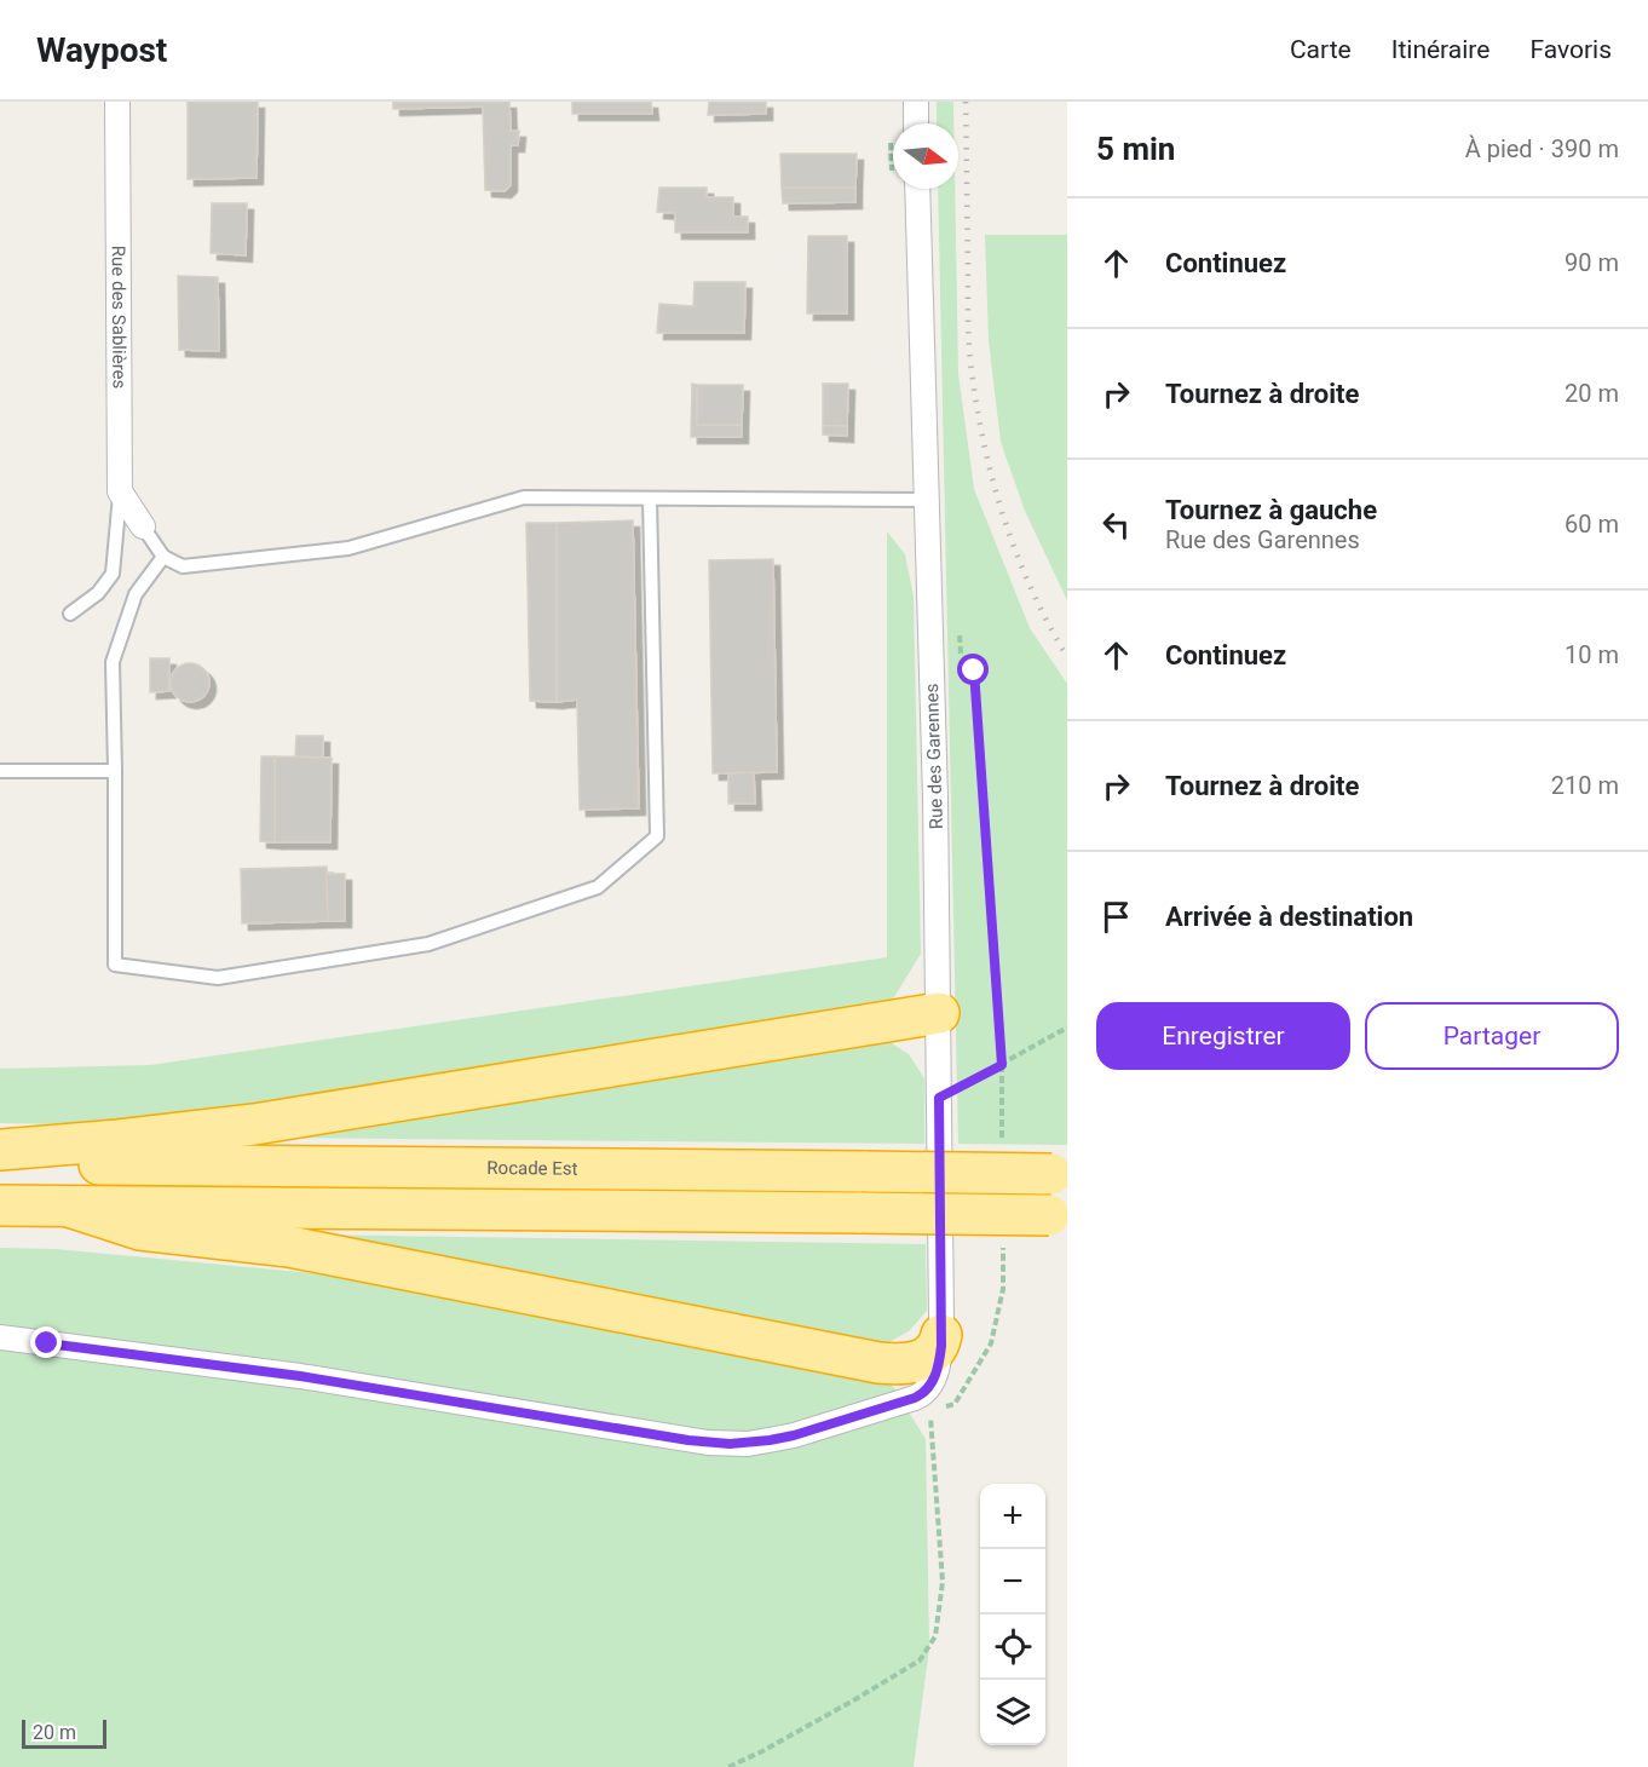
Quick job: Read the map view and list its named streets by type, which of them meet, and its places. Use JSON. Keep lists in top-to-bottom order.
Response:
{
  "streets": {
    "highway": ["Rocade Est"],
    "street": ["Rue des Sablières", "Rue des Garennes"]
  },
  "scale_bar": "20 m",
  "north": "right",
  "page": {
    "header": "Waypost",
    "nav": ["Carte", "Itinéraire", "Favoris"],
    "heading": ["5 min", "À pied · 390 m"],
    "list": [
      ["Continuez", "90 m"],
      ["Tournez à droite", "20 m"],
      ["Tournez à gauche", "Rue des Garennes", "60 m"],
      ["Continuez", "10 m"],
      ["Tournez à droite", "210 m"],
      "Arrivée à destination"
    ],
    "buttons": ["Enregistrer", "Partager"],
    "map_buttons": ["+", "−"],
    "scale": "20 m"
  }
}
